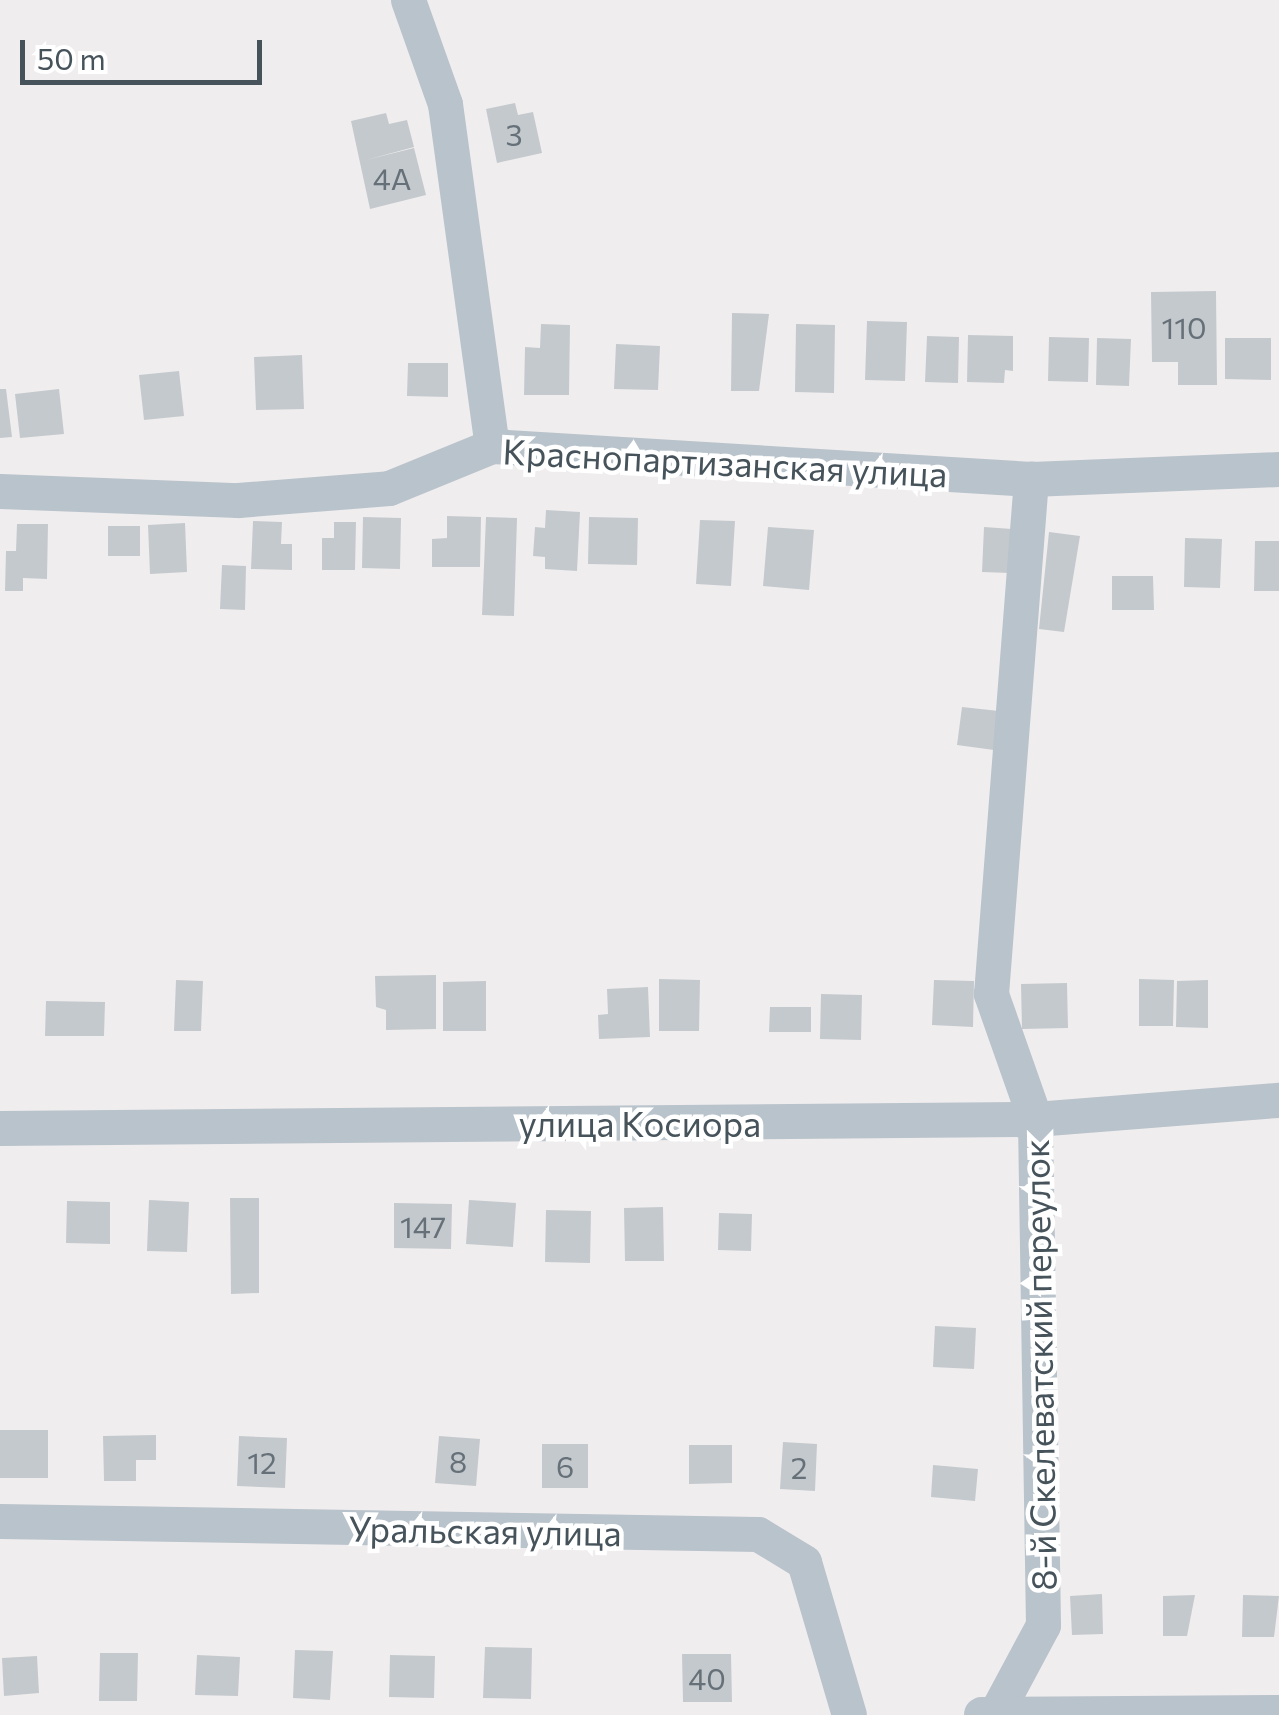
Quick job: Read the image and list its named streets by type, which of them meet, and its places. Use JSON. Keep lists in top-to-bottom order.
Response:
{
  "streets": {
    "street": [
      "Краснопартизанская улица",
      "улица Косиора",
      "8-й Скелеватский переулок",
      "Уральская улица"
    ]
  },
  "crossings": [
    ["Краснопартизанская улица", "8-й Скелеватский переулок"],
    ["улица Косиора", "8-й Скелеватский переулок"]
  ],
  "house_numbers": [
    "3",
    "4А",
    "110",
    "147",
    "8",
    "12",
    "6",
    "2",
    "40"
  ],
  "scale_bar": "50 m"
}
